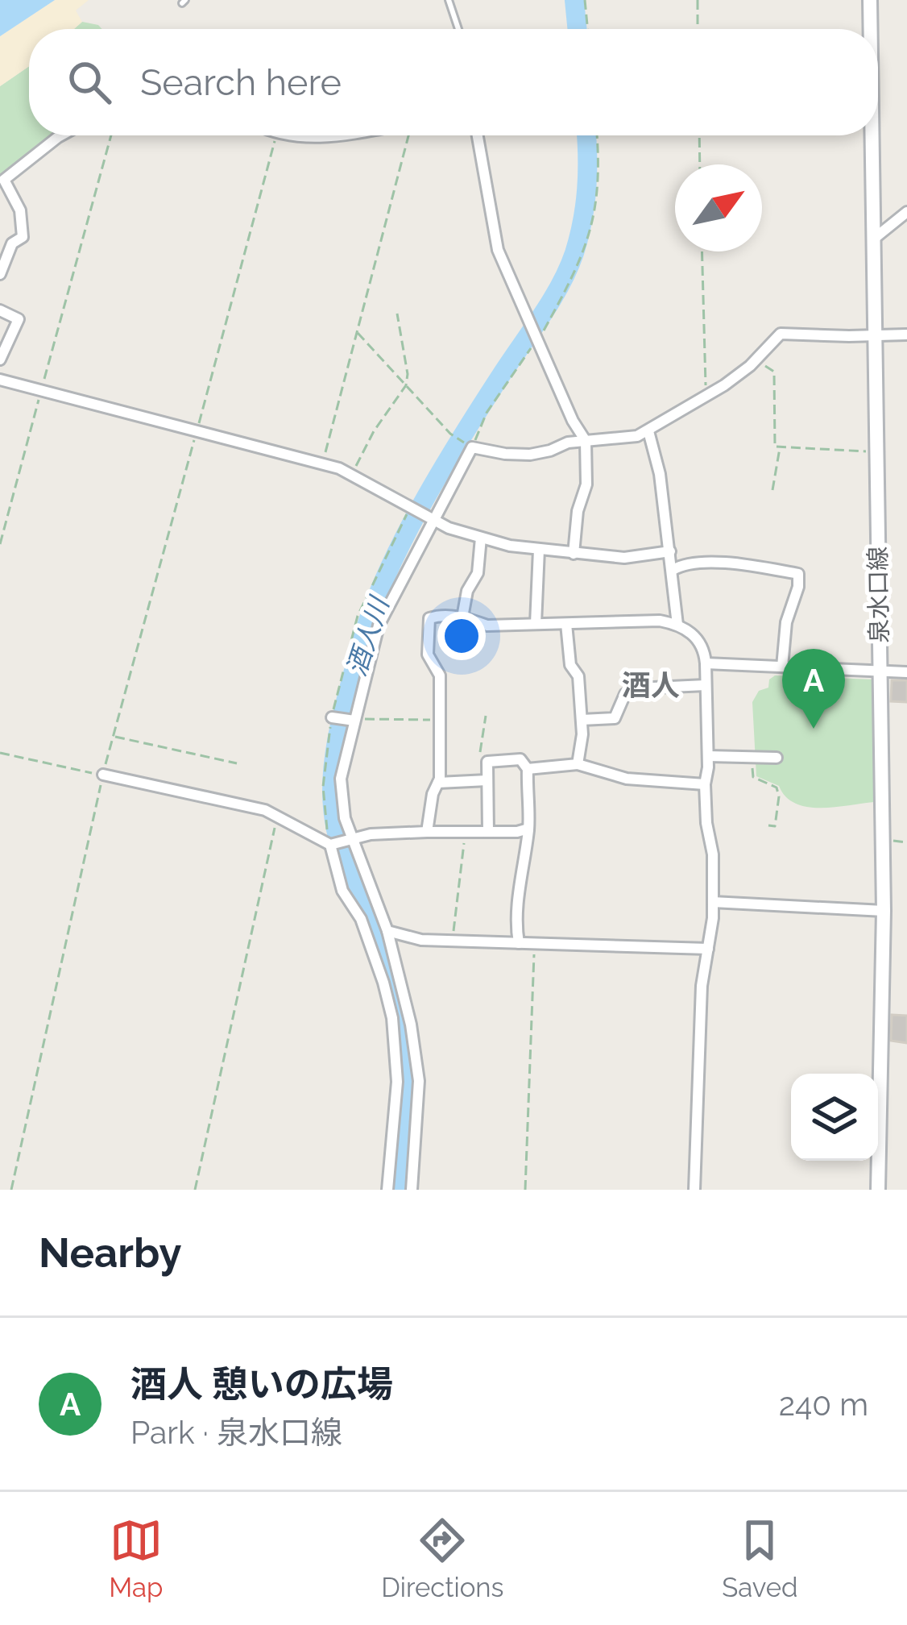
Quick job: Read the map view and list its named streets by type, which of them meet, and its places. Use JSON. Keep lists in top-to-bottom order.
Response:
{
  "streets": {
    "main road": ["泉水口線"]
  },
  "districts": ["酒人"],
  "water": ["酒人川"],
  "north": "top right",
  "page": {
    "search": "Search here",
    "pins": "A",
    "heading": "Nearby",
    "list": [
      {
        "mark": "A",
        "name": "酒人 憩いの広場",
        "note": "Park · 泉水口線",
        "value": "240 m"
      }
    ],
    "nav": ["Map", "Directions", "Saved"]
  }
}
